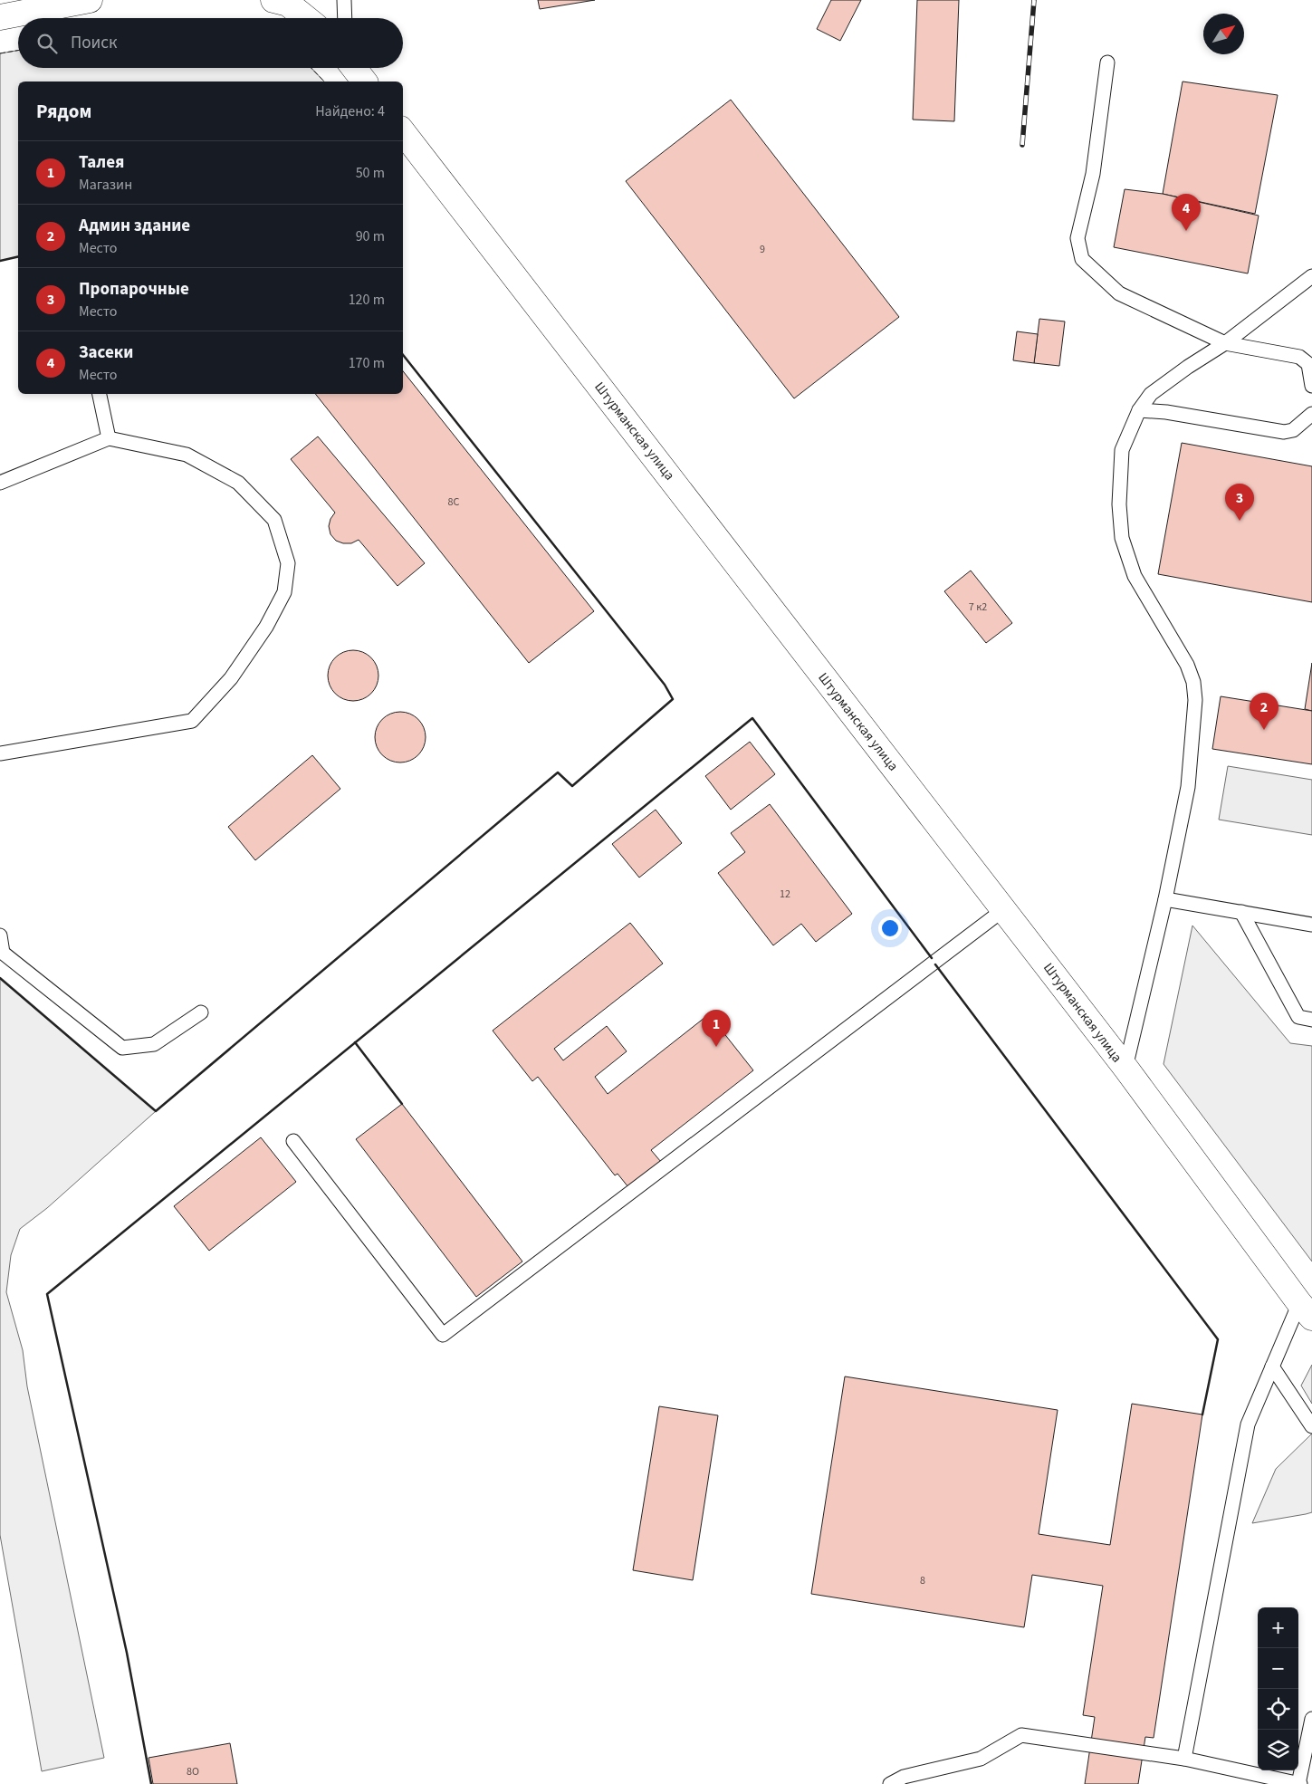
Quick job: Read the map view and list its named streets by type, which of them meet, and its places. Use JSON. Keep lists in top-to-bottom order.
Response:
{
  "streets": {
    "street": ["Штурманская улица"]
  },
  "house_numbers": [
    "9",
    "8С",
    "7 к2",
    "12",
    "8",
    "8О"
  ],
  "north": "top right",
  "page": {
    "search": "Поиск",
    "heading": ["Рядом", "Найдено: 4"],
    "list": [
      {
        "mark": "1",
        "name": "Талея",
        "note": "Магазин",
        "value": "50 m"
      },
      {
        "mark": "2",
        "name": "Админ здание",
        "note": "Место",
        "value": "90 m"
      },
      {
        "mark": "3",
        "name": "Пропарочные",
        "note": "Место",
        "value": "120 m"
      },
      {
        "mark": "4",
        "name": "Засеки",
        "note": "Место",
        "value": "170 m"
      }
    ],
    "pins": [
      "4",
      "3",
      "2",
      "1"
    ],
    "map_buttons": ["+", "−"]
  }
}
